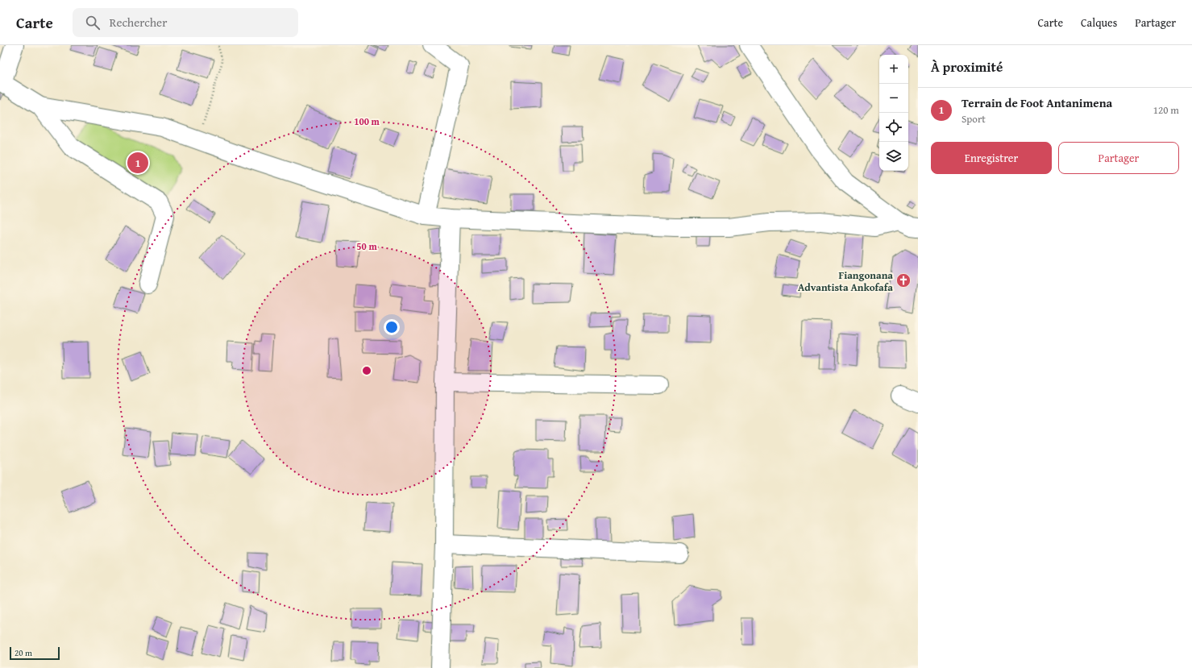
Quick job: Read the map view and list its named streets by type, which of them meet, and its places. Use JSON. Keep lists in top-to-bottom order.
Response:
{
  "places": {
    "church": ["Fiangonana Advantista Ankofafa"]
  },
  "scale_bar": "20 m",
  "page": {
    "header": "Carte",
    "search": "Rechercher",
    "nav": ["Carte", "Calques", "Partager"],
    "heading": "À proximité",
    "map_buttons": ["+", "−"],
    "list": [
      {
        "mark": "1",
        "name": "Terrain de Foot Antanimena",
        "note": "Sport",
        "value": "120 m"
      }
    ],
    "buttons": ["Enregistrer", "Partager"],
    "pins": "1",
    "scale": "20 m"
  },
  "rings": ["100 m", "50 m"]
}
